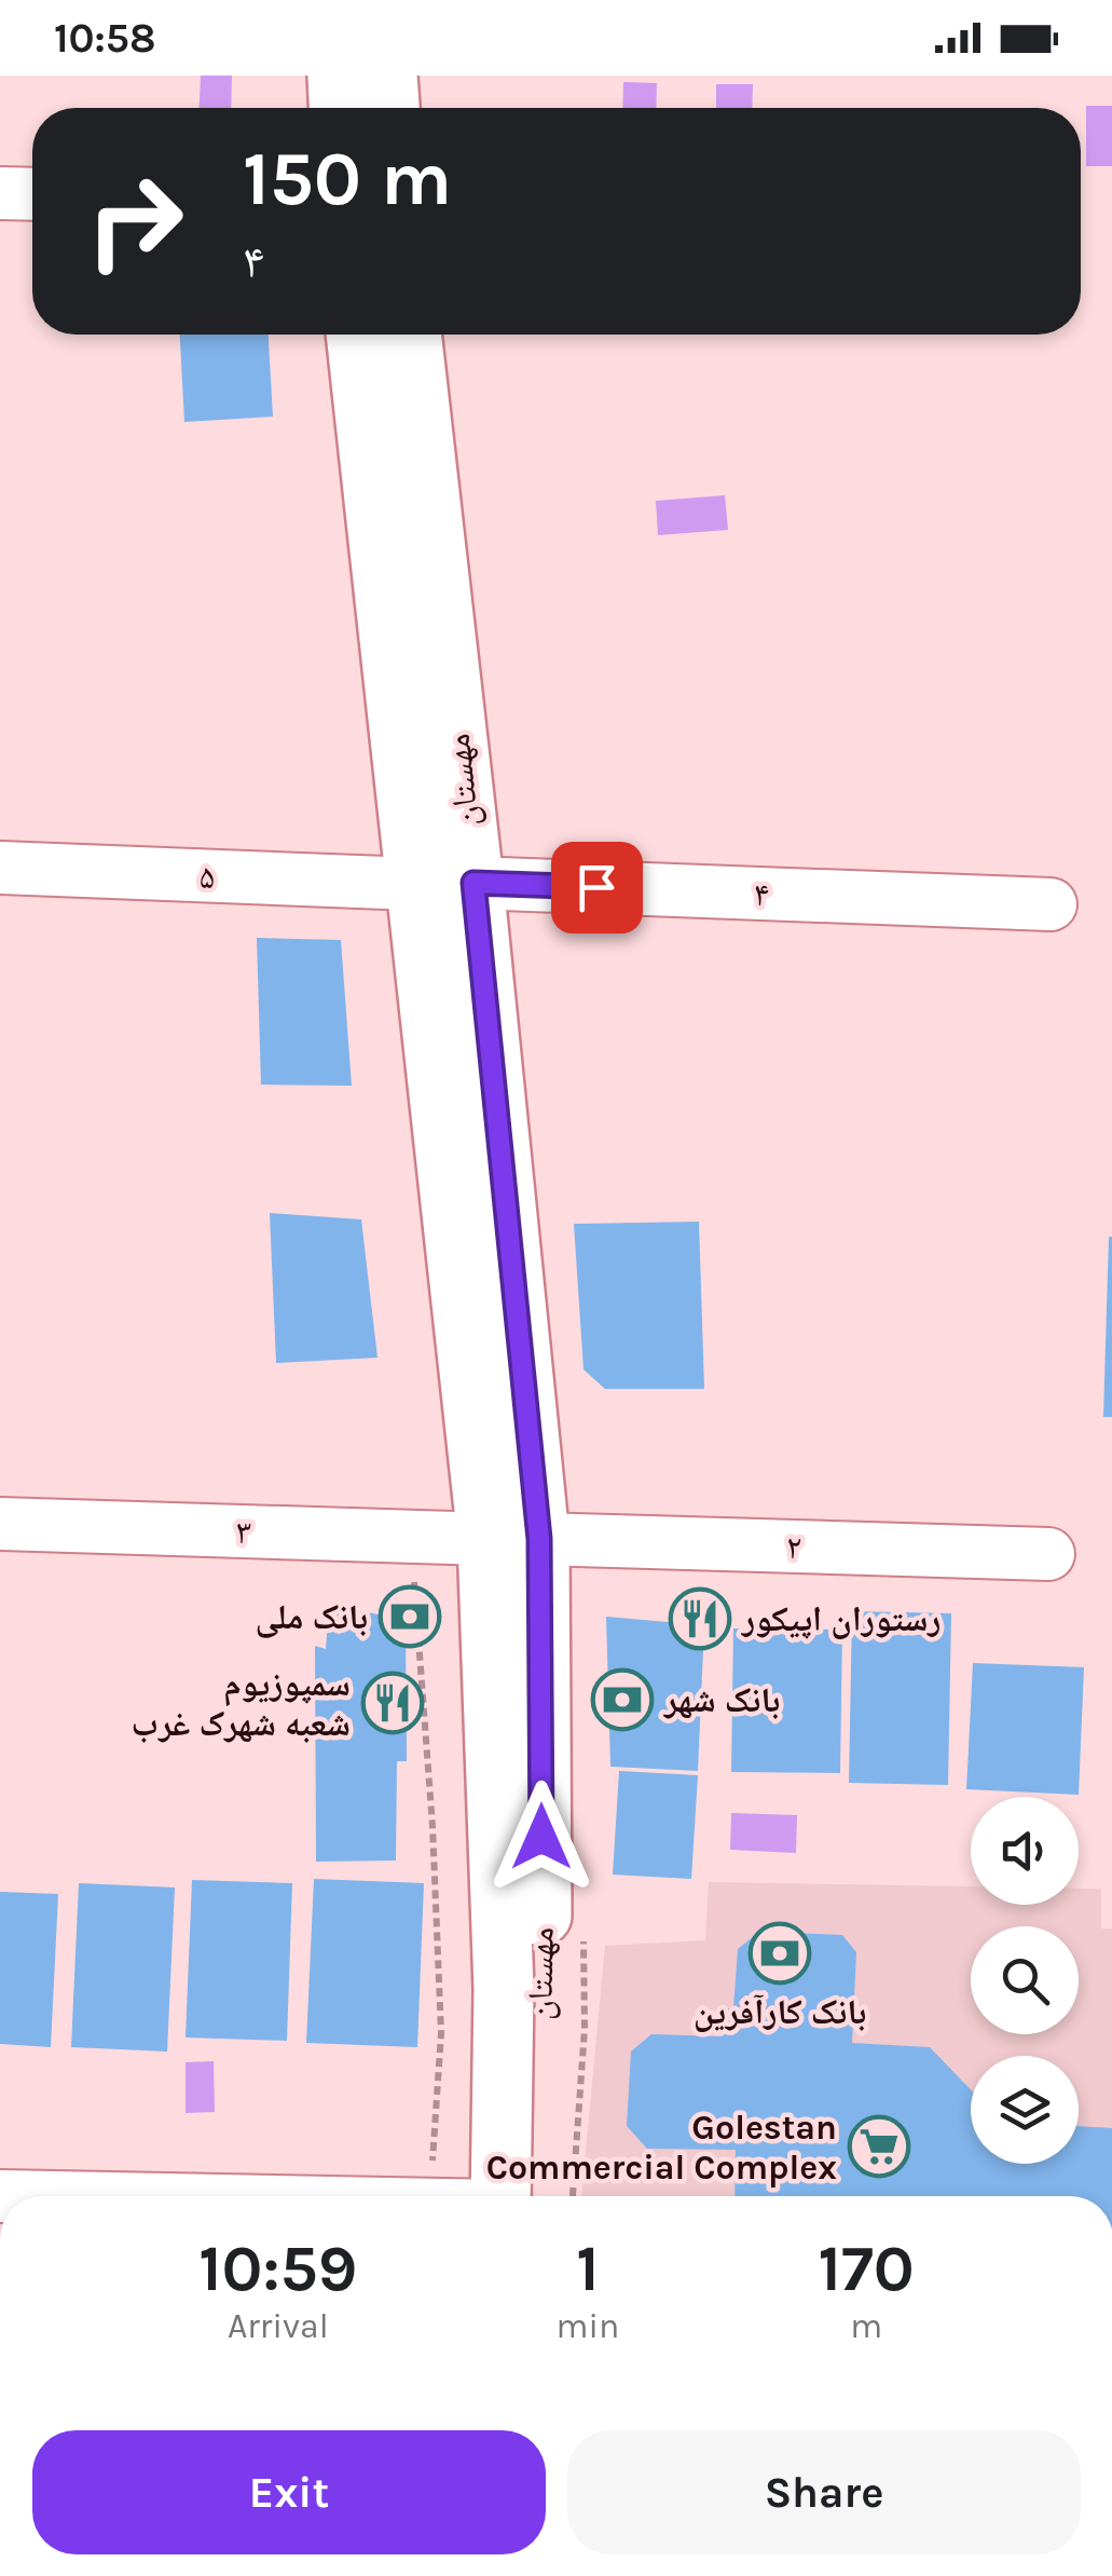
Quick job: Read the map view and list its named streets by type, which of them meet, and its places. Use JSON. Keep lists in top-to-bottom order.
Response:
{
  "streets": {
    "street": [
      "مهستان",
      "۵",
      "۴",
      "۳",
      "۲"
    ]
  },
  "crossings": [
    ["مهستان", "۴"],
    ["مهستان", "۳"],
    ["مهستان", "۲"],
    ["۳", "۲"]
  ],
  "places": {
    "bank": ["بانک ملی", "بانک شهر", "بانک کارآفرین"],
    "restaurant": ["رستوران اپیکور", "سمپوزیوم شعبه شهرک غرب"],
    "supermarket": ["Golestan Commercial Complex"]
  },
  "page": {
    "status": "10:58",
    "turn": ["150 m", "۴"],
    "eta": [
      "10:59",
      "Arrival",
      "1",
      "min",
      "170",
      "m"
    ],
    "buttons": ["Exit", "Share"]
  }
}
